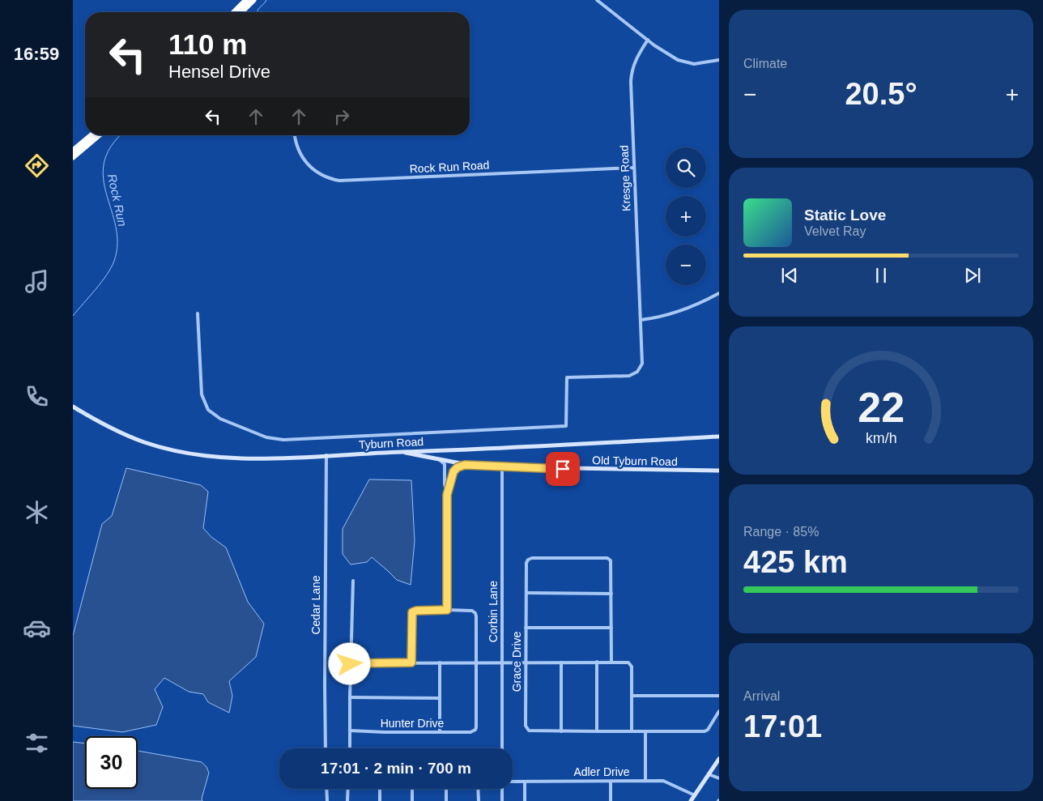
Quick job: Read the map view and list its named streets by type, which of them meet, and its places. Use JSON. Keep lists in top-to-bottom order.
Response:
{
  "streets": {
    "main road": ["Tyburn Road", "Old Tyburn Road"],
    "street": [
      "Rock Run Road",
      "Kresge Road",
      "Cedar Lane",
      "Corbin Lane",
      "Grace Drive",
      "Hunter Drive",
      "Adler Drive"
    ]
  },
  "crossings": [
    ["Rock Run Road", "Kresge Road"],
    ["Tyburn Road", "Old Tyburn Road"],
    ["Tyburn Road", "Cedar Lane"],
    ["Old Tyburn Road", "Corbin Lane"]
  ],
  "water": ["Rock Run"],
  "page": {
    "tabs": "16:59",
    "tile": [
      "Climate",
      ["Range · 85%", "425 km"],
      ["Arrival", "17:01"]
    ],
    "turn": ["110 m", "Hensel Drive"],
    "heat": ["−", "20.5°", "+"],
    "map_buttons": ["+", "−"],
    "song": ["Static Love", "Velvet Ray"],
    "limit": "30",
    "trip": "17:01 · 2 min · 700 m",
    "gauge": ["22", "km/h"]
  }
}
